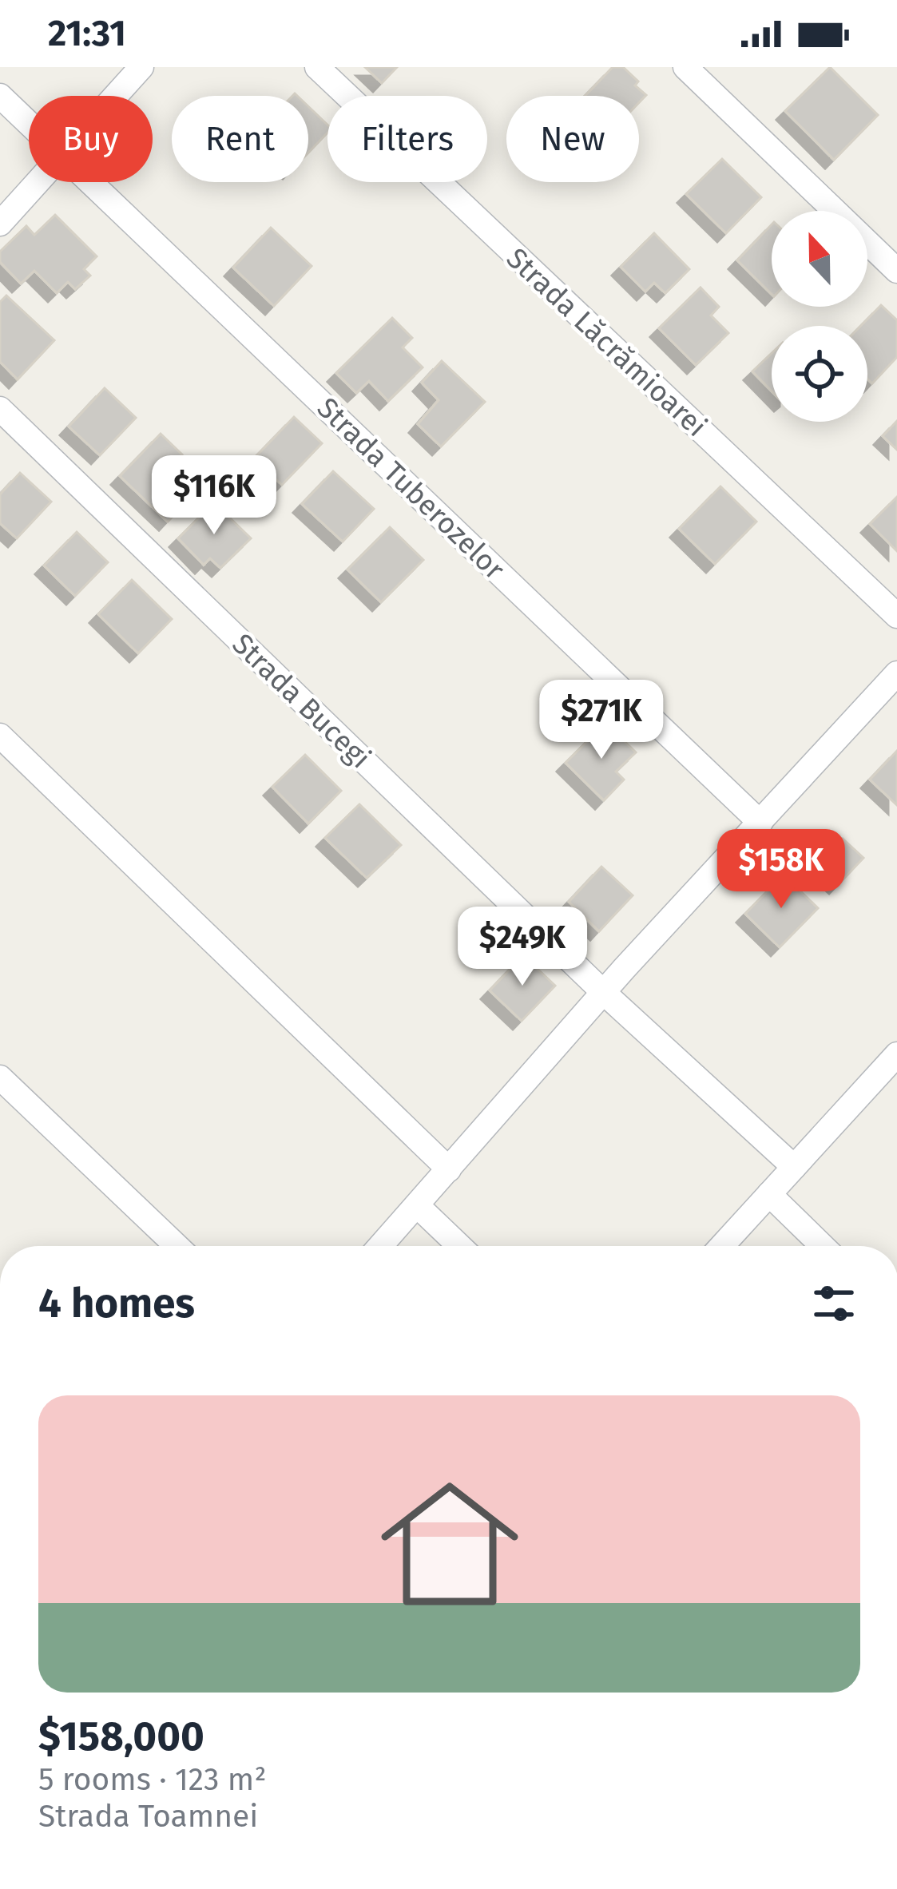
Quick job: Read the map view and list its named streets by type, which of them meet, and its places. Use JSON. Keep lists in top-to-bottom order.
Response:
{
  "streets": {
    "street": ["Strada Lăcrămioarei", "Strada Tuberozelor", "Strada Bucegi"]
  },
  "north": "top",
  "page": {
    "status": "21:31",
    "chip": [
      "Buy",
      "Rent",
      "Filters",
      "New"
    ],
    "price": [
      "$116K",
      "$271K",
      "$158K",
      "$249K"
    ],
    "heading": "4 homes",
    "list": [
      {
        "name": "$158,000",
        "note": "5 rooms · 123 m² · Strada Toamnei"
      }
    ]
  }
}
